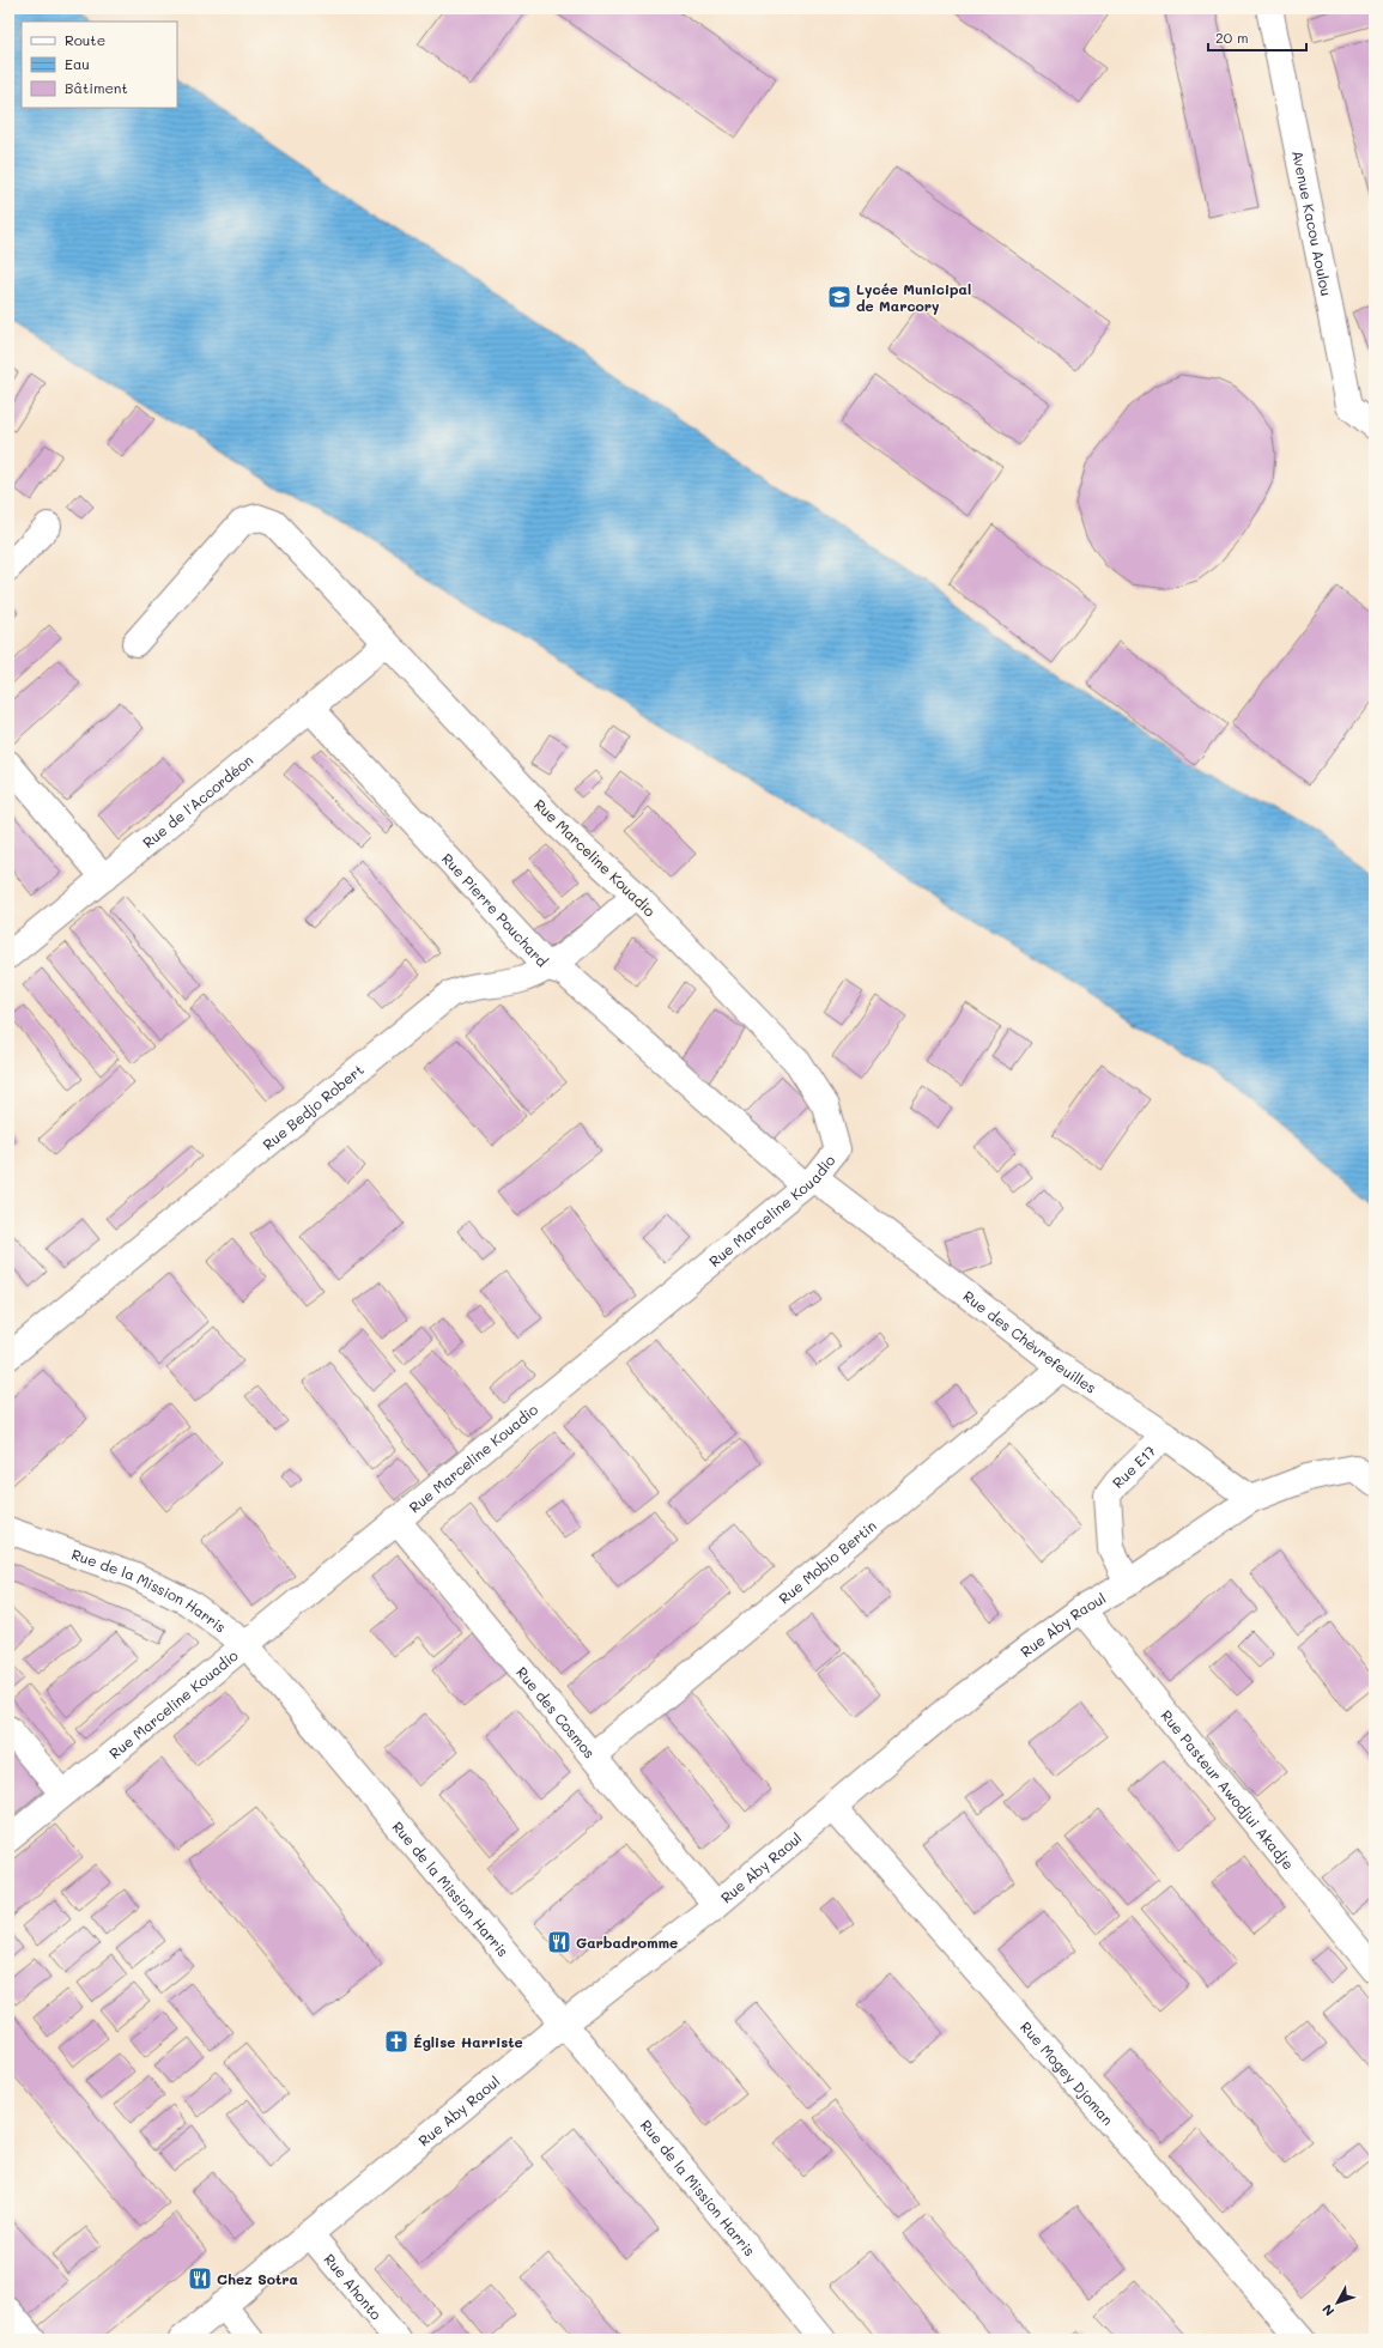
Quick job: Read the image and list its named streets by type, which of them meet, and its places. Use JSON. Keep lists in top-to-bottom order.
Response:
{
  "streets": {
    "street": [
      "Avenue Kacou Aoulou",
      "Rue de l'Accordéon",
      "Rue Marceline Kouadio",
      "Rue Pierre Pouchard",
      "Rue Bedjo Robert",
      "Rue des Chèvrefeuilles",
      "Rue E17",
      "Rue Mobio Bertin",
      "Rue de la Mission Harris",
      "Rue Aby Raoul",
      "Rue des Cosmos",
      "Rue Pasteur Awodjui Akadje",
      "Rue Mogey Djoman",
      "Rue Ahonto"
    ]
  },
  "crossings": [
    ["Rue de l'Accordéon", "Rue Marceline Kouadio"],
    ["Rue de l'Accordéon", "Rue Pierre Pouchard"],
    ["Rue Marceline Kouadio", "Rue Pierre Pouchard"],
    ["Rue Marceline Kouadio", "Rue Bedjo Robert"],
    ["Rue Marceline Kouadio", "Rue des Chèvrefeuilles"],
    ["Rue Marceline Kouadio", "Rue de la Mission Harris"],
    ["Rue Marceline Kouadio", "Rue des Cosmos"],
    ["Rue Pierre Pouchard", "Rue Bedjo Robert"],
    ["Rue Pierre Pouchard", "Rue des Chèvrefeuilles"],
    ["Rue des Chèvrefeuilles", "Rue E17"],
    ["Rue des Chèvrefeuilles", "Rue Mobio Bertin"],
    ["Rue des Chèvrefeuilles", "Rue Aby Raoul"],
    ["Rue E17", "Rue Aby Raoul"],
    ["Rue Mobio Bertin", "Rue des Cosmos"],
    ["Rue de la Mission Harris", "Rue Aby Raoul"],
    ["Rue Aby Raoul", "Rue des Cosmos"],
    ["Rue Aby Raoul", "Rue Pasteur Awodjui Akadje"],
    ["Rue Aby Raoul", "Rue Mogey Djoman"],
    ["Rue Aby Raoul", "Rue Ahonto"]
  ],
  "places": {
    "school or university": ["Lycée Municipal de Marcory"],
    "restaurant": ["Garbadromme", "Chez Sotra"],
    "church": ["Église Harriste"]
  },
  "legend": ["Route", "Eau", "Bâtiment"],
  "scale_bar": "20 m",
  "north": "bottom left"
}
